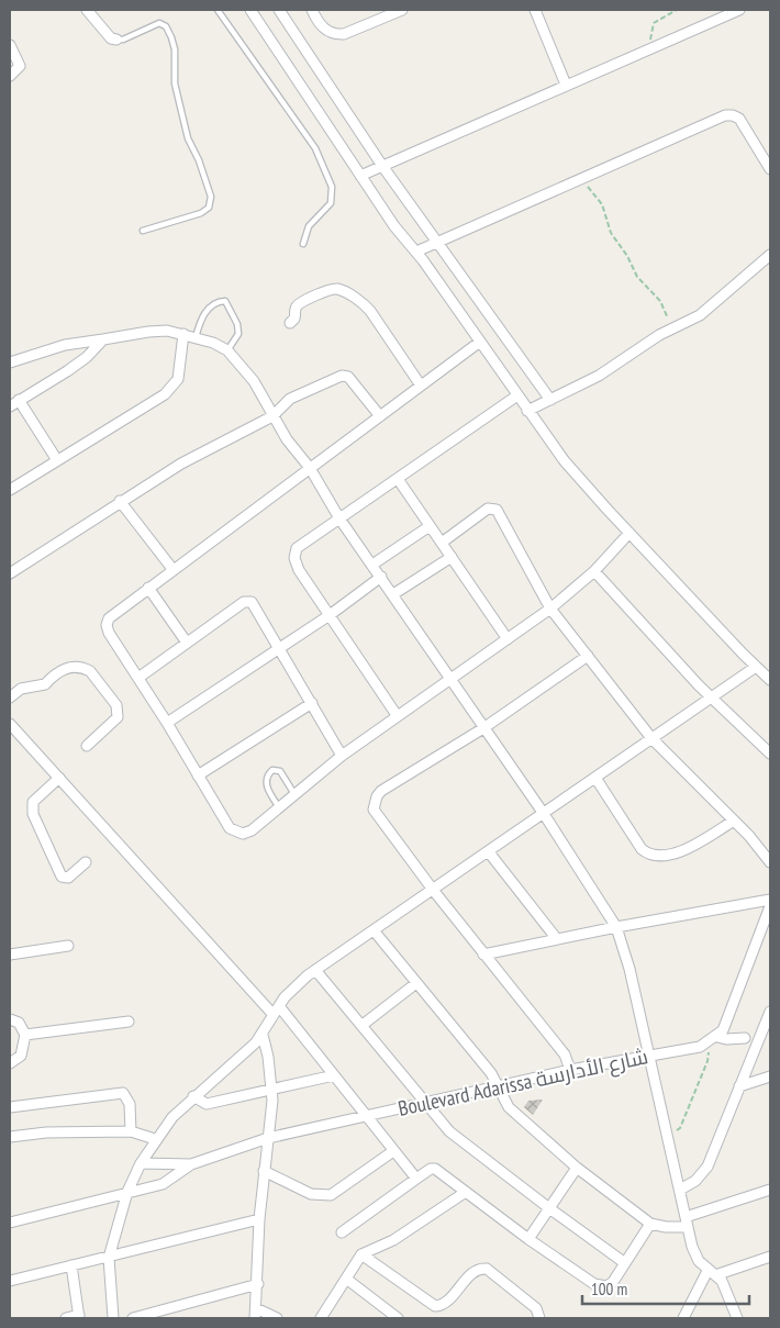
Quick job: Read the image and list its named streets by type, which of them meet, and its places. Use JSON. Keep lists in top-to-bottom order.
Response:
{
  "streets": {
    "street": ["Boulevard Adarissa شارع الأدارسة"]
  },
  "scale_bar": "100 m"
}
